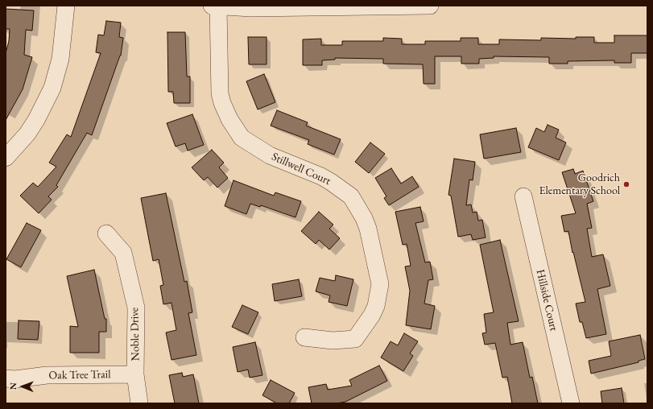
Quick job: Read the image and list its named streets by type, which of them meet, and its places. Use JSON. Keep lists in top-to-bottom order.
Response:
{
  "streets": {
    "street": [
      "Stillwell Court",
      "Hillside Court",
      "Noble Drive",
      "Oak Tree Trail"
    ]
  },
  "crossings": [
    ["Noble Drive", "Oak Tree Trail"]
  ],
  "places": ["Goodrich Elementary School"],
  "north": "left"
}
